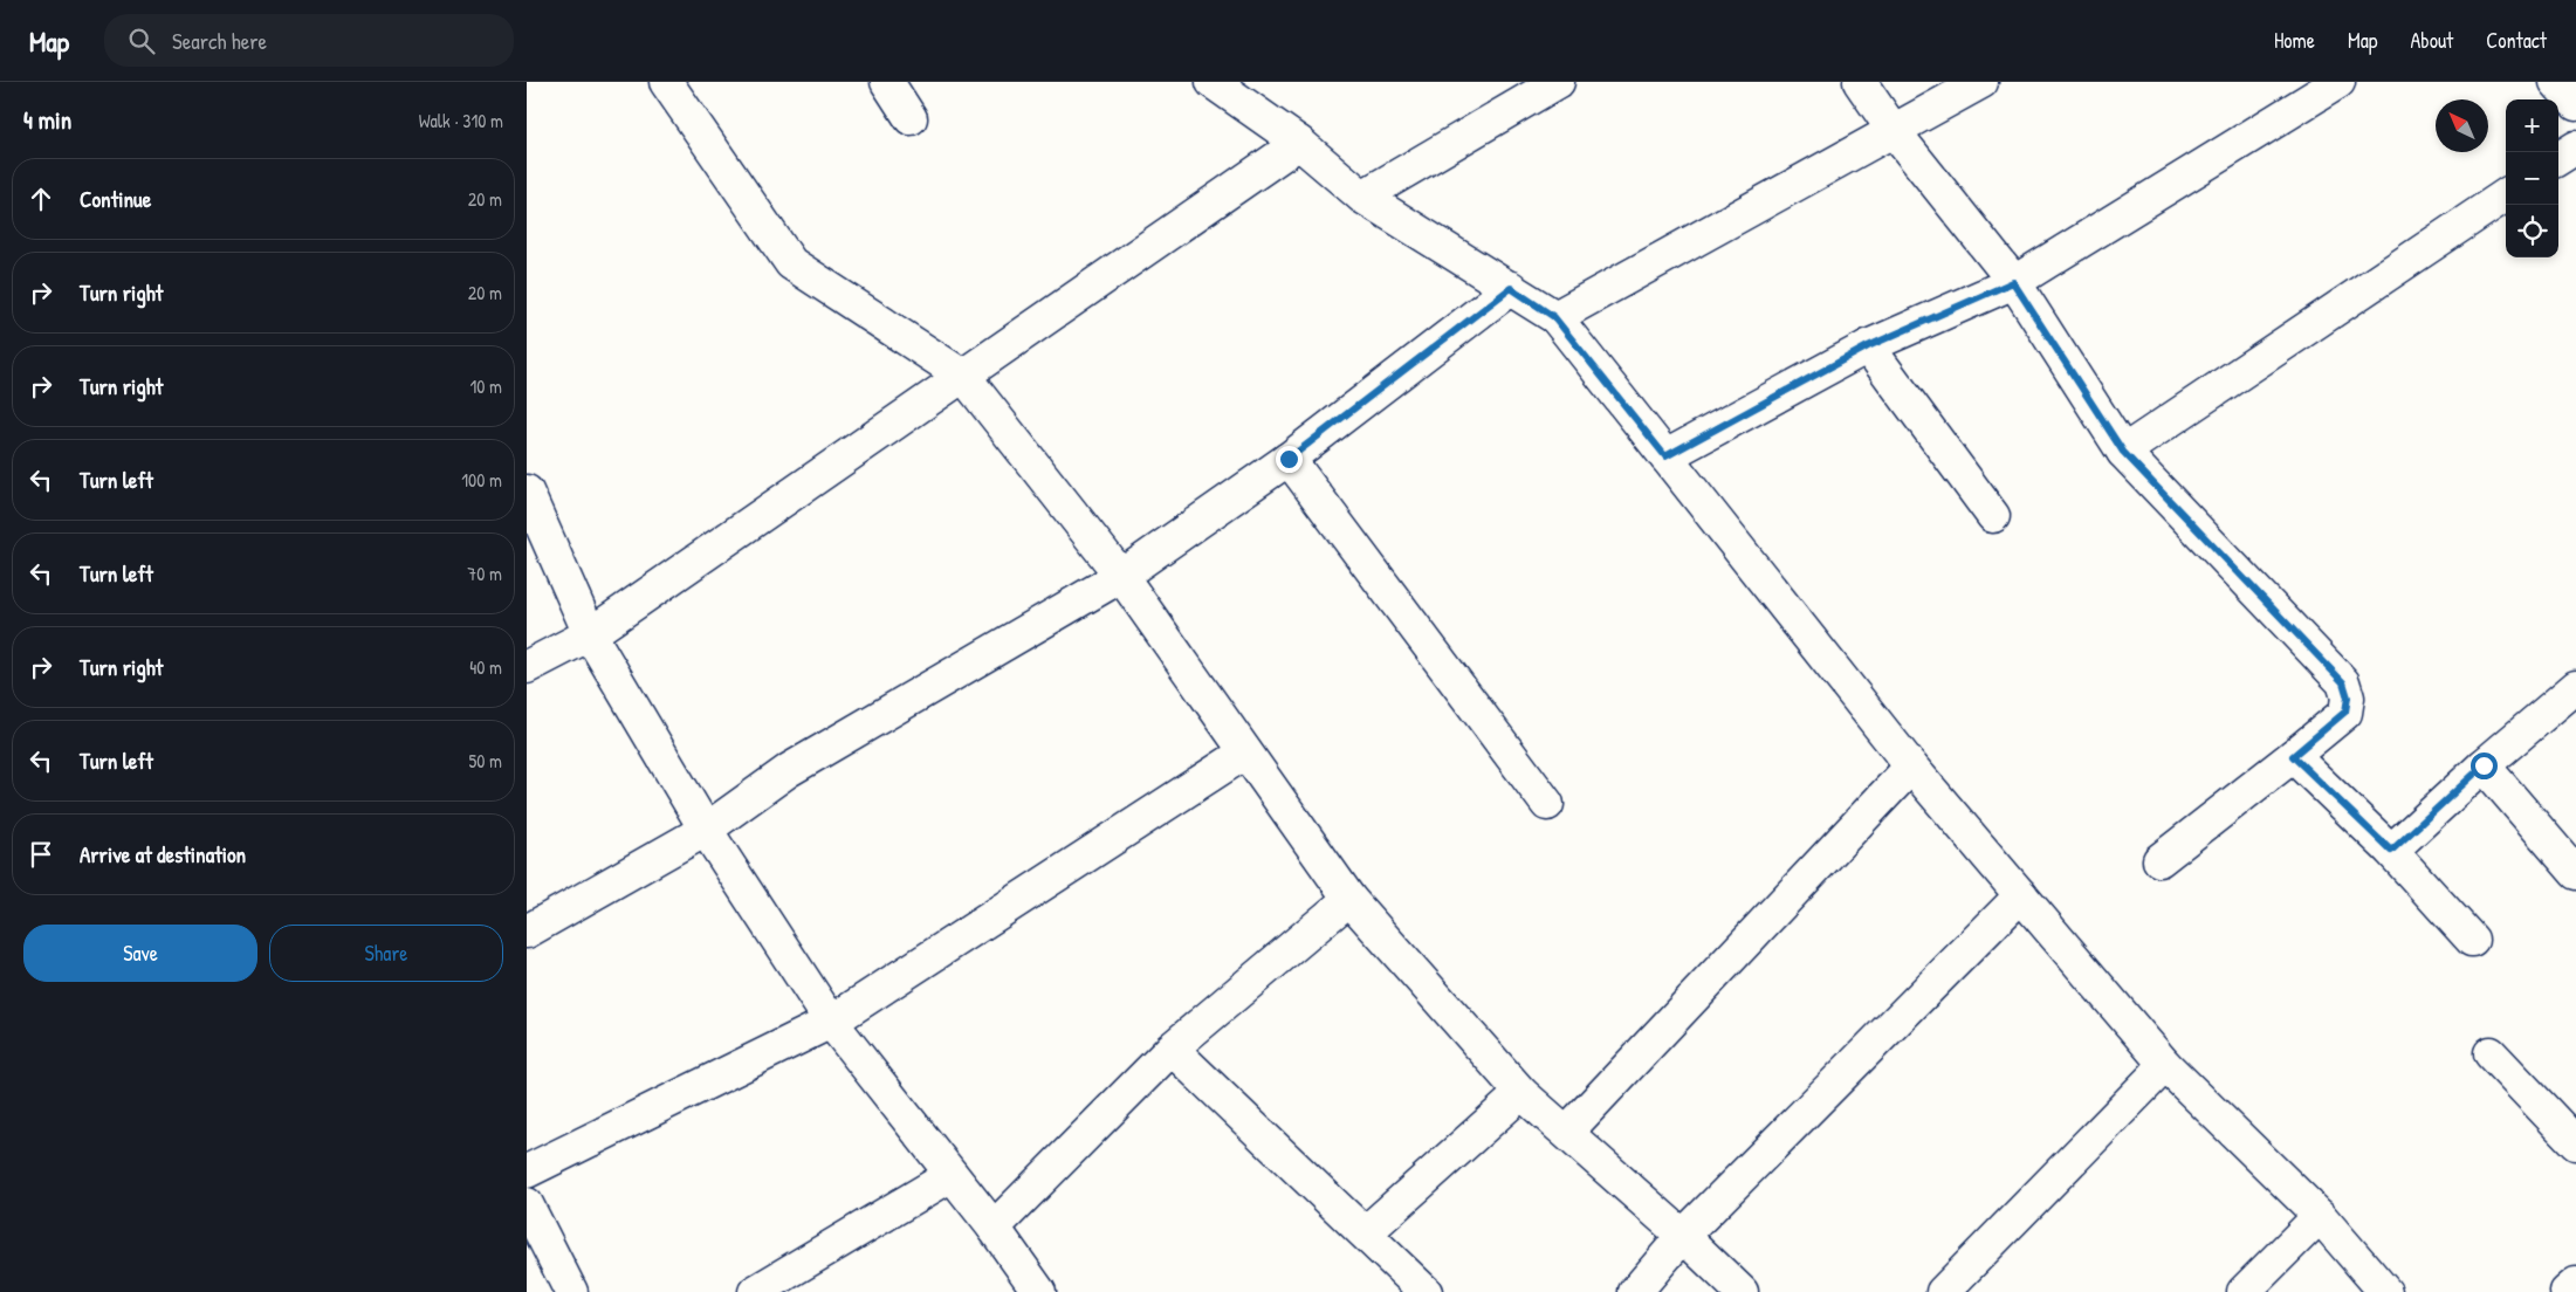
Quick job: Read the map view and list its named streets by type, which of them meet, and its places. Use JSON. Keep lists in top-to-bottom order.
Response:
{
  "north": "top left",
  "page": {
    "header": "Map",
    "search": "Search here",
    "nav": [
      "Home",
      "Map",
      "About",
      "Contact"
    ],
    "heading": ["4 min", "Walk · 310 m"],
    "map_buttons": ["+", "−"],
    "list": [
      ["Continue", "20 m"],
      ["Turn right", "20 m"],
      ["Turn right", "10 m"],
      ["Turn left", "100 m"],
      ["Turn left", "70 m"],
      ["Turn right", "40 m"],
      ["Turn left", "50 m"],
      "Arrive at destination"
    ],
    "buttons": ["Save", "Share"]
  }
}
